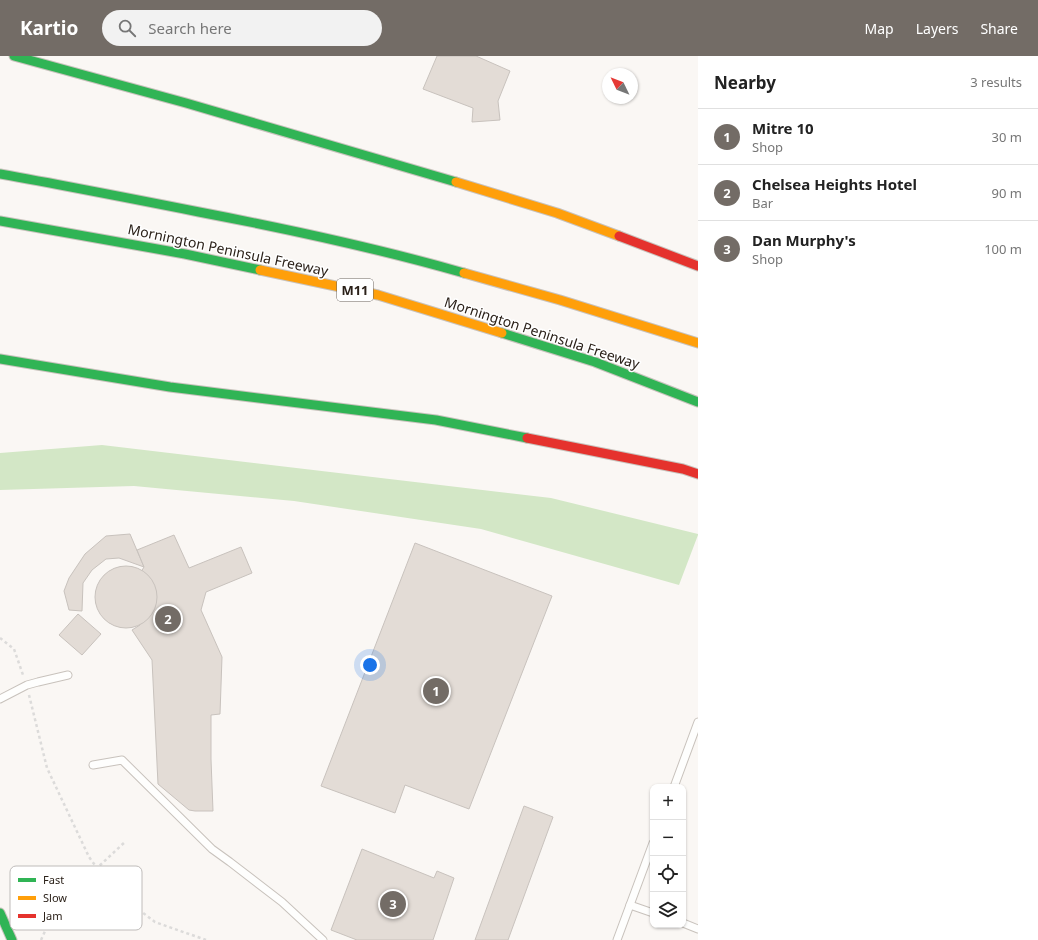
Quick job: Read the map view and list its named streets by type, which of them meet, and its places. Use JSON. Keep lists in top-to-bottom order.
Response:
{
  "streets": {
    "highway": ["Mornington Peninsula Freeway", "M11"]
  },
  "legend": ["Fast", "Slow", "Jam"],
  "north": "top left",
  "page": {
    "header": "Kartio",
    "search": "Search here",
    "nav": ["Map", "Layers", "Share"],
    "heading": ["Nearby", "3 results"],
    "list": [
      {
        "mark": "1",
        "name": "Mitre 10",
        "note": "Shop",
        "value": "30 m"
      },
      {
        "mark": "2",
        "name": "Chelsea Heights Hotel",
        "note": "Bar",
        "value": "90 m"
      },
      {
        "mark": "3",
        "name": "Dan Murphy's",
        "note": "Shop",
        "value": "100 m"
      }
    ],
    "pins": ["2", "1", "3"],
    "map_buttons": ["+", "−"]
  }
}
